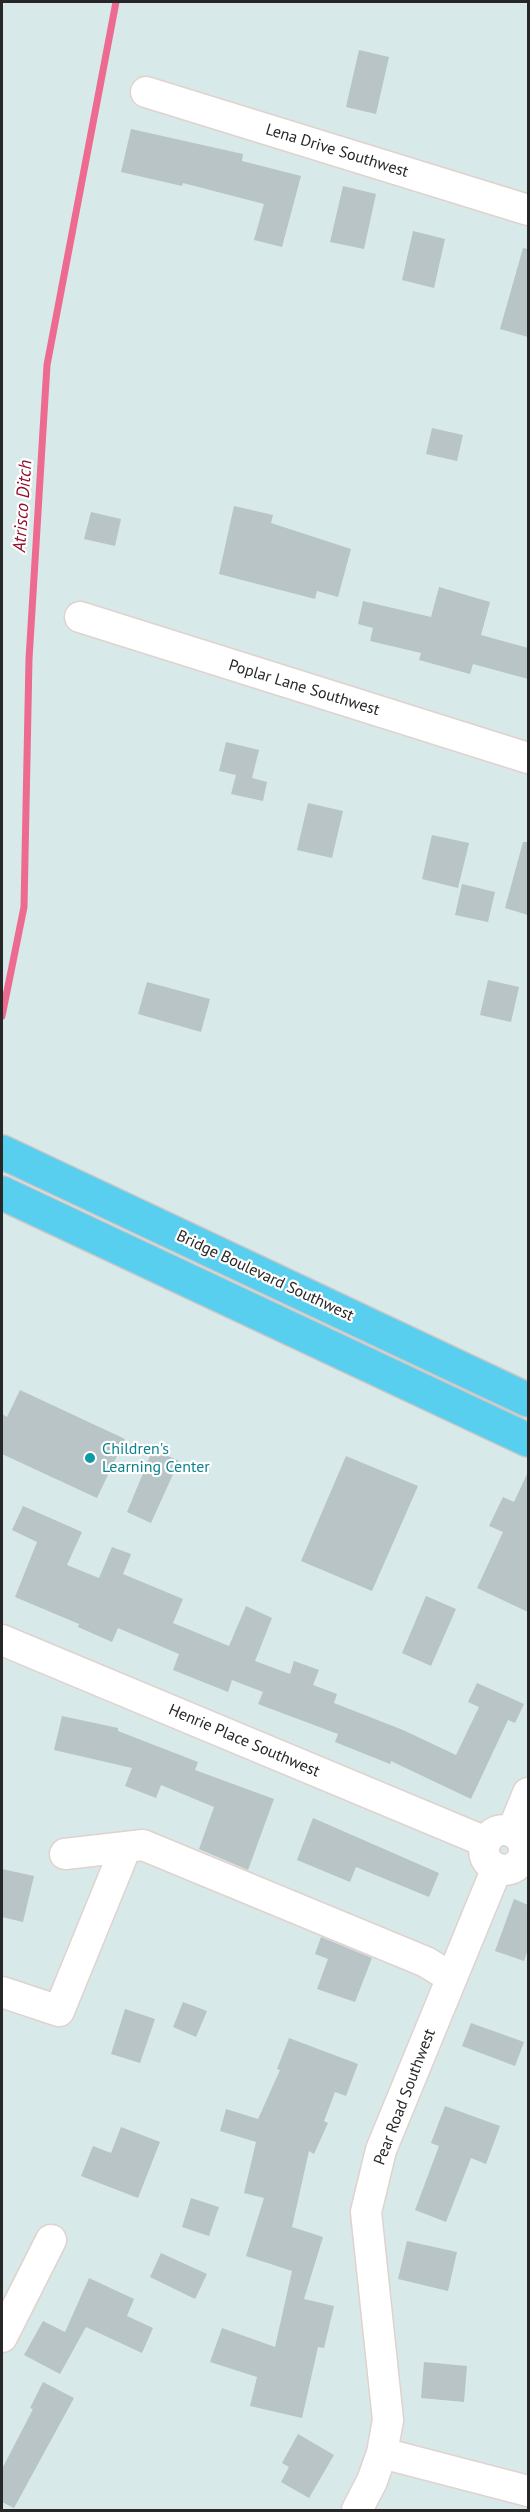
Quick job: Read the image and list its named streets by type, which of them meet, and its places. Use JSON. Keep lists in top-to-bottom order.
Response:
{
  "streets": {
    "main road": ["Bridge Boulevard Southwest"],
    "street": [
      "Lena Drive Southwest",
      "Poplar Lane Southwest",
      "Henrie Place Southwest",
      "Pear Road Southwest"
    ]
  },
  "crossings": [
    ["Henrie Place Southwest", "Pear Road Southwest"]
  ],
  "water": ["Atrisco Ditch"],
  "places": ["Children's Learning Center"]
}
